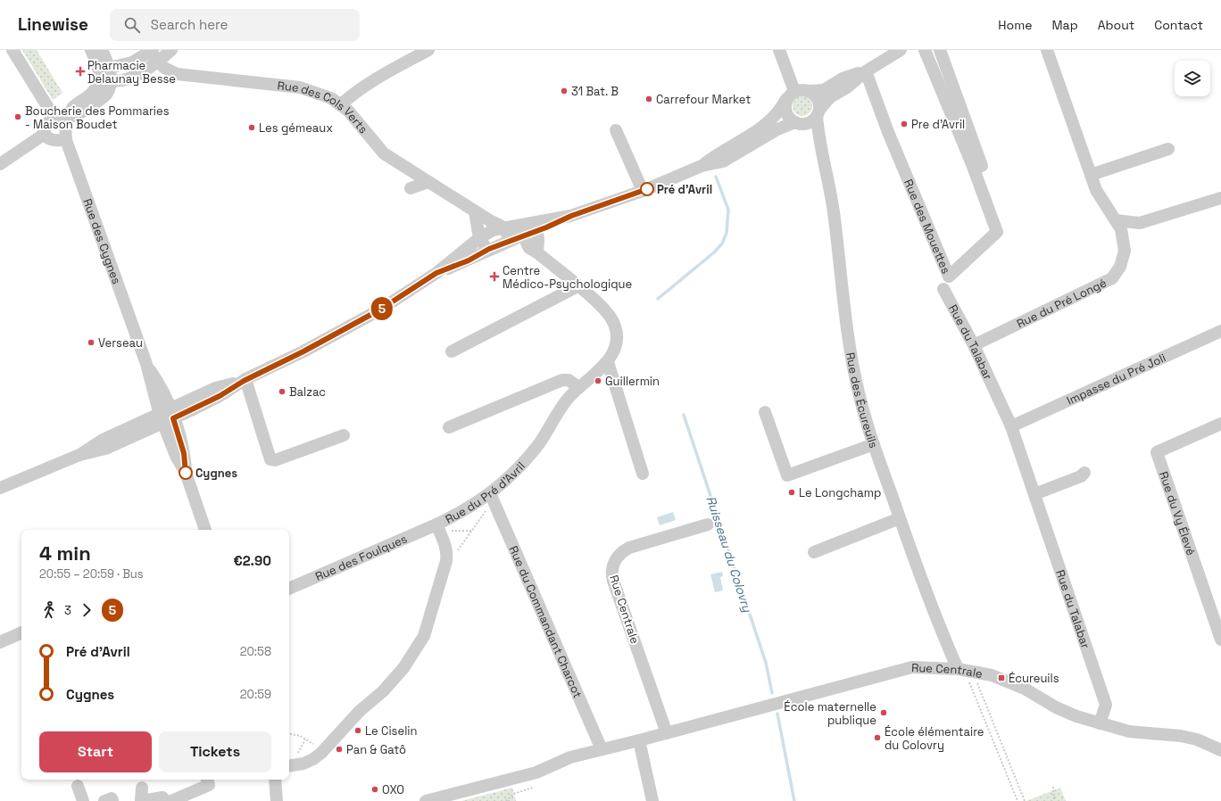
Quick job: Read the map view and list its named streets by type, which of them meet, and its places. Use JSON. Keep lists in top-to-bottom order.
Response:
{
  "streets": {
    "street": [
      "Rue des Cols Verts",
      "Rue des Mouettes",
      "Rue des Cygnes",
      "Rue du Pré Longé",
      "Rue du Talabar",
      "Impasse du Pré Joli",
      "Rue des Écureuils",
      "Rue du Pré d'Avril",
      "Rue du Vy Élevé",
      "Rue des Foulques",
      "Rue Centrale",
      "Rue du Commandant Charcot"
    ]
  },
  "crossings": [
    ["Rue du Pré Longé", "Rue du Talabar"],
    ["Rue du Talabar", "Impasse du Pré Joli"],
    ["Rue du Talabar", "Rue Centrale"],
    ["Rue des Écureuils", "Rue Centrale"],
    ["Rue du Pré d'Avril", "Rue des Foulques"],
    ["Rue du Pré d'Avril", "Rue du Commandant Charcot"],
    ["Rue Centrale", "Rue du Commandant Charcot"]
  ],
  "water": ["Ruisseau du Colovry"],
  "places": {
    "health": ["Pharmacie Delaunay Besse", "Centre Médico-Psychologique"],
    "other": [
      "31 Bat. B",
      "Carrefour Market",
      "Boucherie des Pommaries - Maison Boudet",
      "Pre d'Avril",
      "Les gémeaux",
      "Pré d'Avril",
      "Verseau",
      "Guillermin",
      "Balzac",
      "Cygnes",
      "Le Longchamp",
      "École maternelle publique",
      "Le Ciselin",
      "École élémentaire du Colovry",
      "Pan & Gatô",
      "OXO"
    ],
    "transit": ["Écureuils"]
  },
  "lines": ["bus line 5"],
  "page": {
    "header": "Linewise",
    "search": "Search here",
    "nav": [
      "Home",
      "Map",
      "About",
      "Contact"
    ],
    "on_map": "5",
    "heading": ["4 min", "20:55 – 20:59 · Bus", "€2.90"],
    "legs": ["3", "5"],
    "list": [
      {
        "name": "Pré d'Avril",
        "value": "20:58"
      },
      {
        "name": "Cygnes",
        "value": "20:59"
      }
    ],
    "buttons": ["Start", "Tickets"]
  }
}
